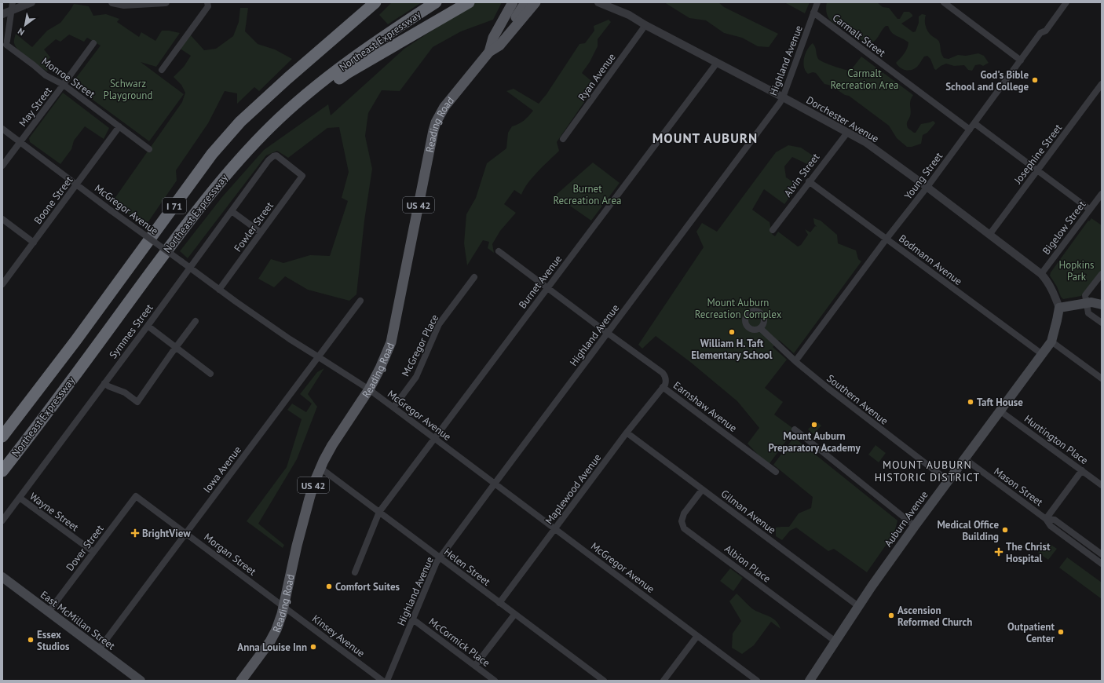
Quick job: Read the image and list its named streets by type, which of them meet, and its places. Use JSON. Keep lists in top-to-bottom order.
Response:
{
  "streets": {
    "highway": ["Northeast Expressway", "I 71"],
    "main road": [
      "Reading Road",
      "US 42",
      "Auburn Avenue",
      "East McMillan Street"
    ],
    "street": [
      "Carmalt Street",
      "Highland Avenue",
      "Ryan Avenue",
      "Monroe Street",
      "May Street",
      "Dorchester Avenue",
      "Josephine Street",
      "Alvin Street",
      "Young Street",
      "Boone Street",
      "McGregor Avenue",
      "Fowler Street",
      "Bigelow Street",
      "Bodmann Avenue",
      "Burnet Avenue",
      "Symmes Street",
      "McGregor Place",
      "Southern Avenue",
      "Earnshaw Avenue",
      "Huntington Place",
      "Iowa Avenue",
      "Mason Street",
      "Maplewood Avenue",
      "Wayne Street",
      "Gilman Avenue",
      "Dover Street",
      "Morgan Street",
      "Albion Place",
      "Helen Street",
      "Kinsey Avenue",
      "McCormick Place"
    ]
  },
  "crossings": [
    ["Carmalt Street", "Highland Avenue"],
    ["Carmalt Street", "Young Street"],
    ["Highland Avenue", "Dorchester Avenue"],
    ["Highland Avenue", "McGregor Avenue"],
    ["Highland Avenue", "Earnshaw Avenue"],
    ["Highland Avenue", "Helen Street"],
    ["Highland Avenue", "McCormick Place"],
    ["Ryan Avenue", "Dorchester Avenue"],
    ["Monroe Street", "May Street"],
    ["Monroe Street", "Boone Street"],
    ["May Street", "McGregor Avenue"],
    ["Dorchester Avenue", "Josephine Street"],
    ["Dorchester Avenue", "Alvin Street"],
    ["Dorchester Avenue", "Young Street"],
    ["Dorchester Avenue", "Bigelow Street"],
    ["Dorchester Avenue", "Burnet Avenue"],
    ["Dorchester Avenue", "Auburn Avenue"],
    ["Reading Road", "McGregor Avenue"],
    ["Reading Road", "Morgan Street"],
    ["Reading Road", "Helen Street"],
    ["Reading Road", "Kinsey Avenue"],
    ["Alvin Street", "Bodmann Avenue"],
    ["Young Street", "Bodmann Avenue"],
    ["Young Street", "Southern Avenue"],
    ["Boone Street", "McGregor Avenue"],
    ["McGregor Avenue", "Fowler Street"],
    ["McGregor Avenue", "Burnet Avenue"],
    ["McGregor Avenue", "Symmes Street"],
    ["McGregor Avenue", "McGregor Place"],
    ["McGregor Avenue", "Iowa Avenue"],
    ["McGregor Avenue", "Maplewood Avenue"],
    ["Fowler Street", "Symmes Street"],
    ["Bodmann Avenue", "Auburn Avenue"],
    ["Burnet Avenue", "Earnshaw Avenue"],
    ["Burnet Avenue", "Helen Street"],
    ["Symmes Street", "Wayne Street"],
    ["Southern Avenue", "Auburn Avenue"],
    ["Earnshaw Avenue", "Maplewood Avenue"],
    ["Huntington Place", "Auburn Avenue"],
    ["Iowa Avenue", "Morgan Street"],
    ["Iowa Avenue", "East McMillan Street"],
    ["Mason Street", "Auburn Avenue"],
    ["Maplewood Avenue", "Gilman Avenue"],
    ["Maplewood Avenue", "Helen Street"],
    ["Wayne Street", "Dover Street"],
    ["Gilman Avenue", "Auburn Avenue"],
    ["Gilman Avenue", "Albion Place"],
    ["Auburn Avenue", "Albion Place"],
    ["Dover Street", "Morgan Street"],
    ["Dover Street", "East McMillan Street"],
    ["Morgan Street", "Kinsey Avenue"]
  ],
  "districts": ["MOUNT AUBURN", "MOUNT AUBURN HISTORIC DISTRICT"],
  "parks": [
    "Carmalt Recreation Area",
    "Schwarz Playground",
    "Burnet Recreation Area",
    "Hopkins Park",
    "Mount Auburn Recreation Complex"
  ],
  "places": {
    "other": [
      "God's Bible School and College",
      "William H. Taft Elementary School",
      "Taft House",
      "Mount Auburn Preparatory Academy",
      "Medical Office Building",
      "Comfort Suites",
      "Ascension Reformed Church",
      "Outpatient Center",
      "Essex Studios",
      "Anna Louise Inn"
    ],
    "health": ["BrightView", "The Christ Hospital"]
  },
  "north": "bottom left"
}
